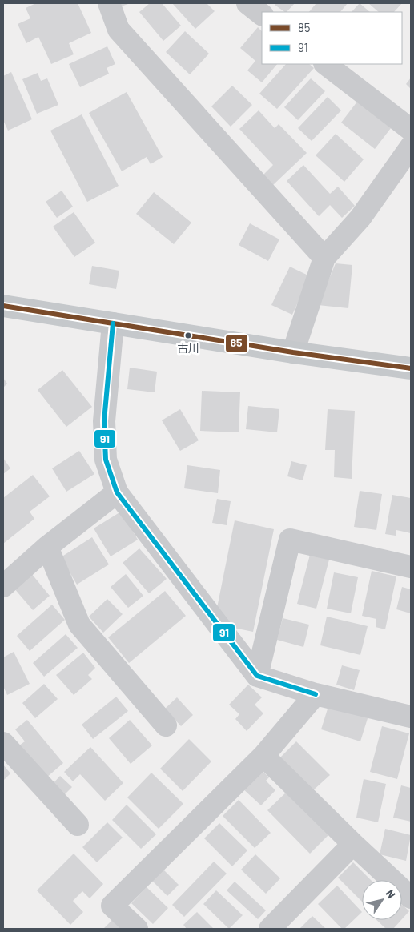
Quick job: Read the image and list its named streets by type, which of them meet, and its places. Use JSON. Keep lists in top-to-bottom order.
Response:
{
  "places": ["古川"],
  "lines": ["transit line 85", "transit line 91"],
  "legend": ["85", "91"],
  "north": "top right"
}
